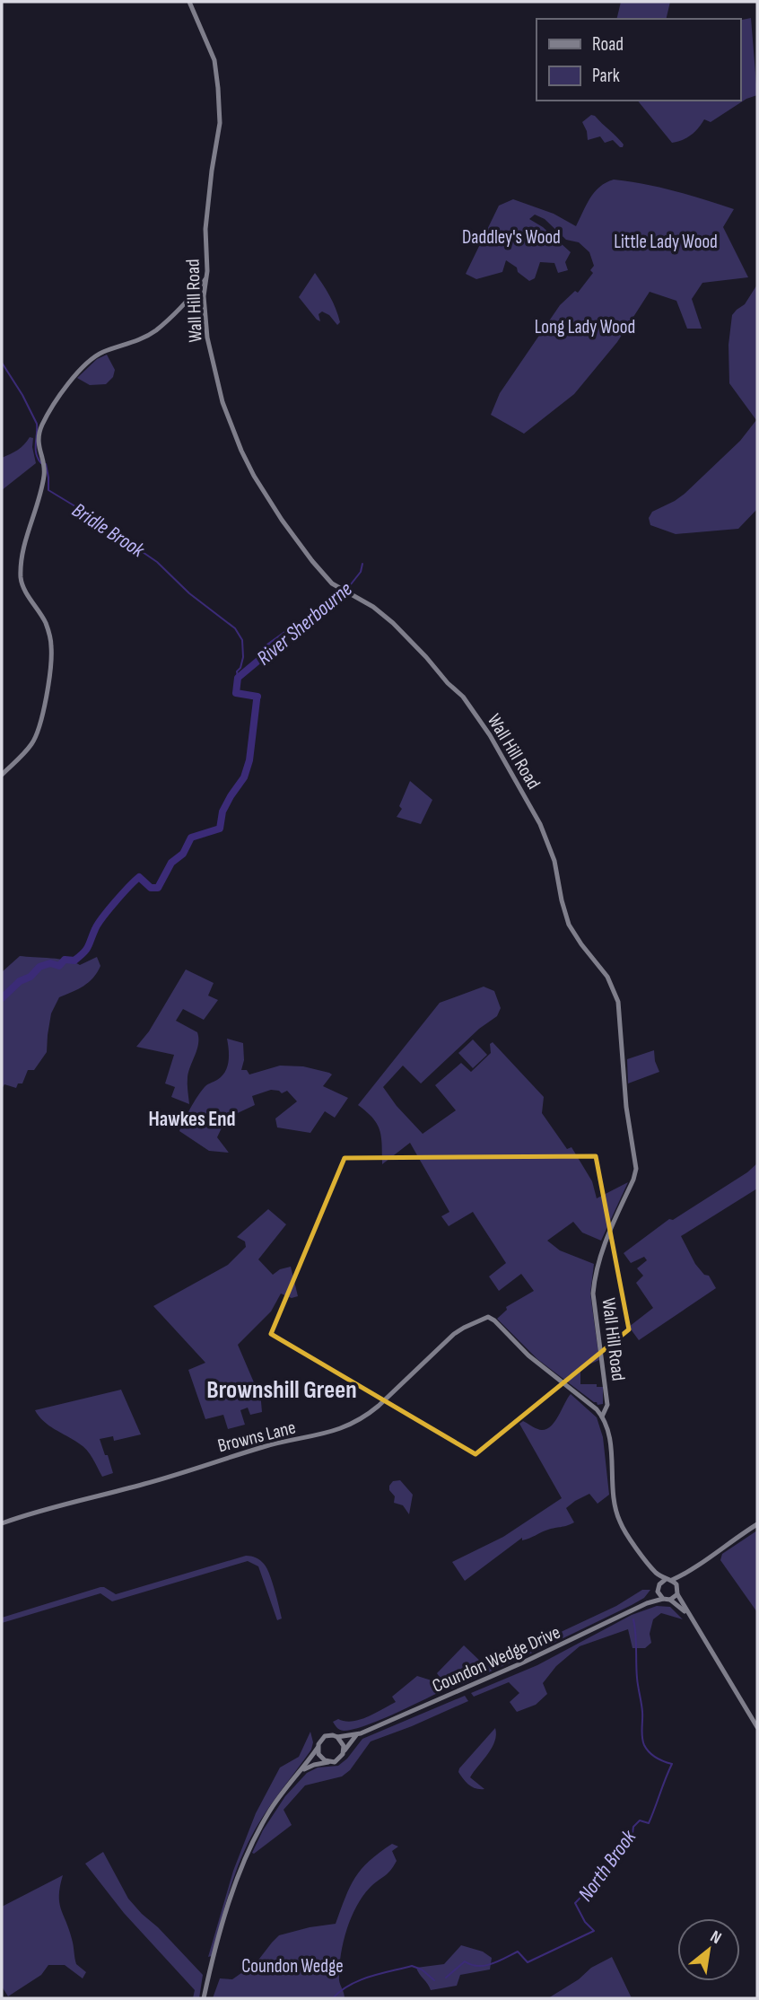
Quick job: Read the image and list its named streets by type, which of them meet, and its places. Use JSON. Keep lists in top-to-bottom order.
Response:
{
  "streets": {
    "street": ["Wall Hill Road", "Browns Lane", "Coundon Wedge Drive"]
  },
  "crossings": [
    ["Wall Hill Road", "Browns Lane"],
    ["Wall Hill Road", "Coundon Wedge Drive"]
  ],
  "districts": ["Hawkes End", "Brownshill Green"],
  "water": ["Bridle Brook", "River Sherbourne", "North Brook"],
  "parks": [
    "Daddley's Wood",
    "Little Lady Wood",
    "Long Lady Wood",
    "Coundon Wedge"
  ],
  "legend": ["Road", "Park"],
  "north": "top right"
}
